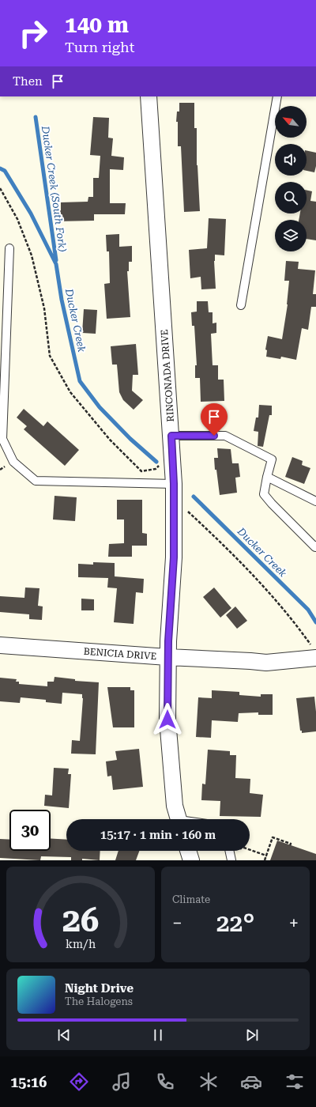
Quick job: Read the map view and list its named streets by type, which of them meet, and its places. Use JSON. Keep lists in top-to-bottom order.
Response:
{
  "streets": {
    "street": ["RINCONADA DRIVE", "BENICIA DRIVE"]
  },
  "crossings": [
    ["RINCONADA DRIVE", "BENICIA DRIVE"]
  ],
  "water": ["Ducker Creek (South Fork)", "Ducker Creek"],
  "north": "top left",
  "page": {
    "turn": ["140 m", "Turn right"],
    "then": "Then",
    "limit": "30",
    "trip": "15:17 · 1 min · 160 m",
    "tile": "Climate",
    "heat": ["−", "22°", "+"],
    "song": ["Night Drive", "The Halogens"],
    "tabs": "15:16",
    "gauge": ["26", "km/h"]
  }
}
